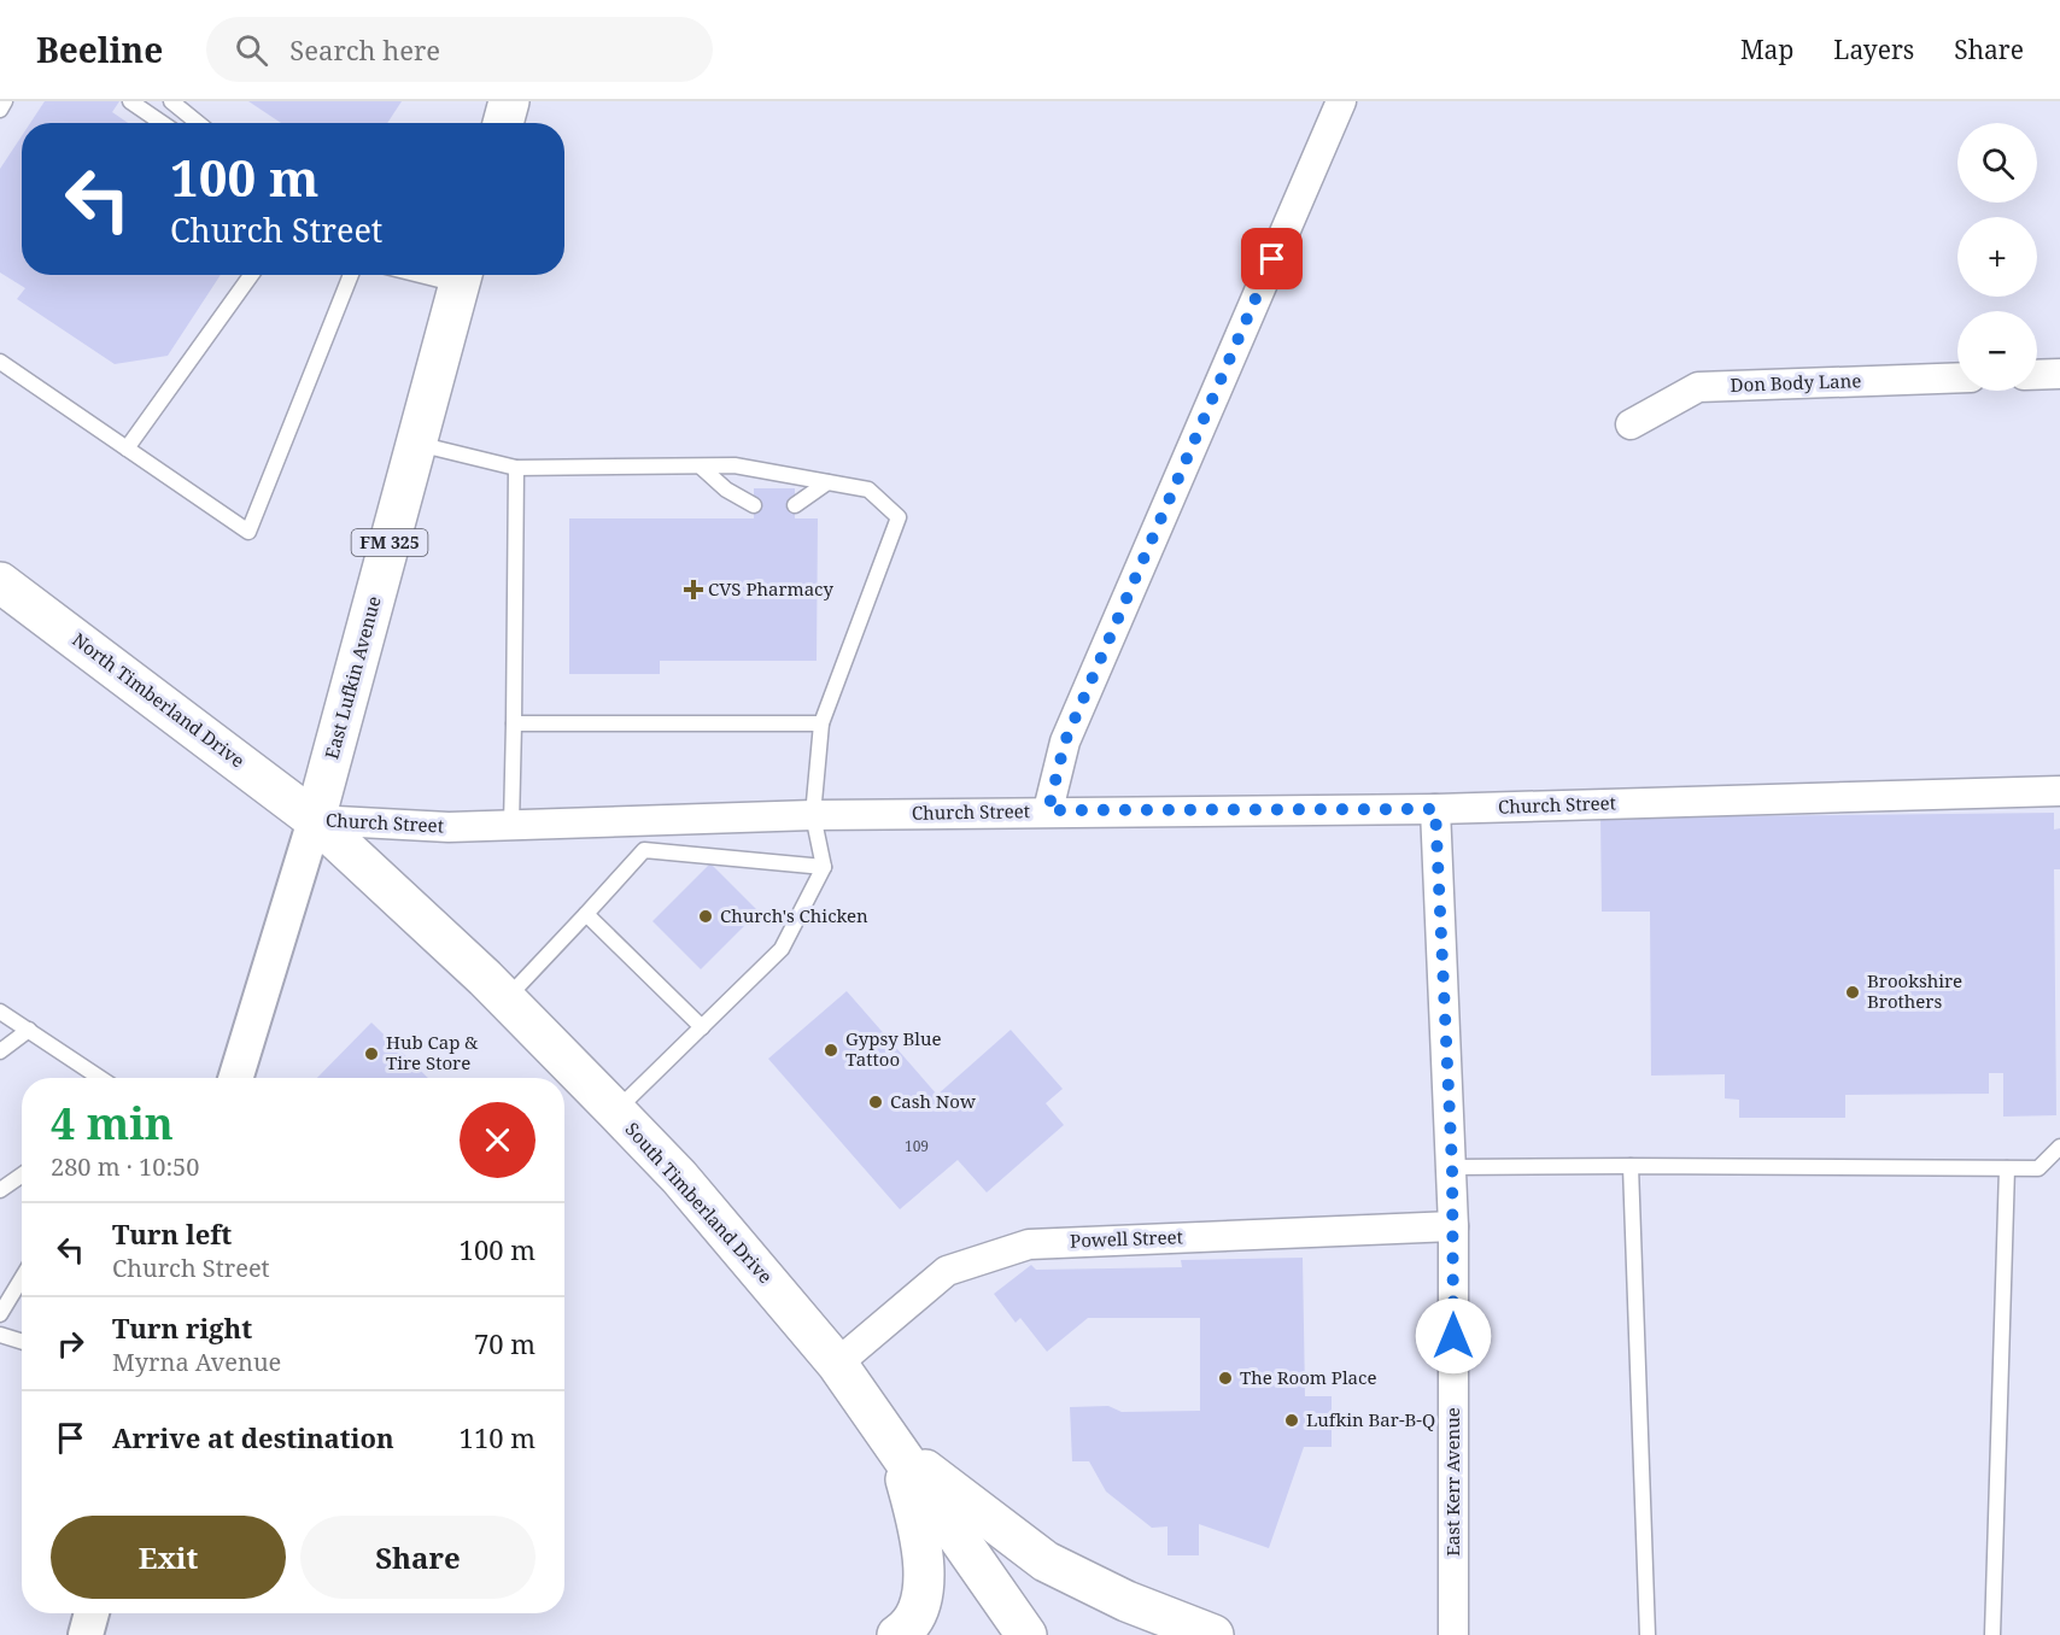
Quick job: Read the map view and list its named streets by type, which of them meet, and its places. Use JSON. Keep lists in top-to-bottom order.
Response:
{
  "streets": {
    "main road": [
      "FM 325",
      "East Lufkin Avenue",
      "North Timberland Drive",
      "South Timberland Drive"
    ],
    "street": [
      "Don Body Lane",
      "Church Street",
      "Powell Street",
      "East Kerr Avenue"
    ]
  },
  "crossings": [
    ["East Lufkin Avenue", "North Timberland Drive"],
    ["East Lufkin Avenue", "Church Street"],
    ["East Lufkin Avenue", "South Timberland Drive"],
    ["North Timberland Drive", "Church Street"],
    ["North Timberland Drive", "South Timberland Drive"],
    ["Church Street", "South Timberland Drive"],
    ["Church Street", "East Kerr Avenue"],
    ["South Timberland Drive", "Powell Street"],
    ["Powell Street", "East Kerr Avenue"]
  ],
  "places": {
    "health": ["CVS Pharmacy"],
    "other": [
      "Church's Chicken",
      "Brookshire Brothers",
      "Gypsy Blue Tattoo",
      "Hub Cap & Tire Store",
      "Cash Now",
      "The Room Place",
      "Lufkin Bar-B-Q"
    ]
  },
  "house_numbers": ["109"],
  "page": {
    "header": "Beeline",
    "search": "Search here",
    "nav": ["Map", "Layers", "Share"],
    "map_buttons": ["+", "−"],
    "turn": ["100 m", "Church Street"],
    "heading": ["4 min", "280 m · 10:50"],
    "list": [
      {
        "name": "Turn left",
        "note": "Church Street",
        "value": "100 m"
      },
      {
        "name": "Turn right",
        "note": "Myrna Avenue",
        "value": "70 m"
      },
      {
        "name": "Arrive at destination",
        "value": "110 m"
      }
    ],
    "buttons": ["Exit", "Share"]
  }
}
